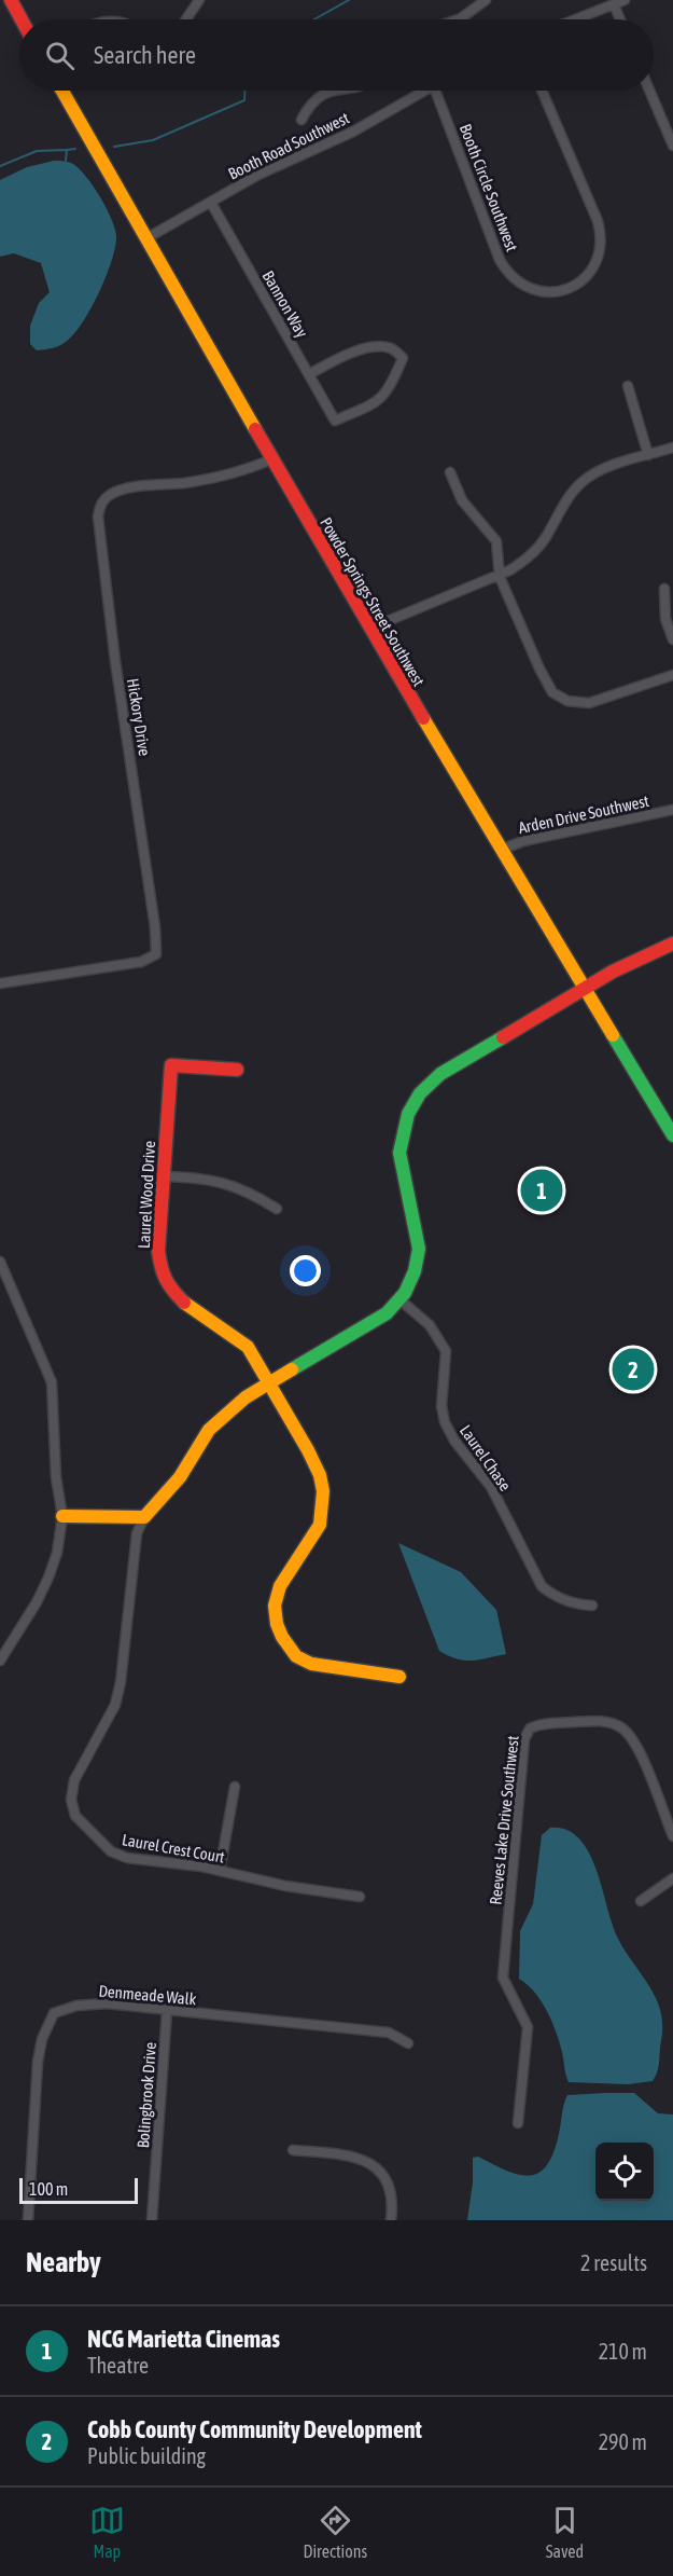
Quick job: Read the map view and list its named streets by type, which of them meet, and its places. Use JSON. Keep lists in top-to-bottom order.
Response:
{
  "streets": {
    "street": [
      "Booth Road Southwest",
      "Booth Circle Southwest",
      "Bannon Way",
      "Powder Springs Street Southwest",
      "Hickory Drive",
      "Arden Drive Southwest",
      "Laurel Wood Drive",
      "Laurel Chase",
      "Reeves Lake Drive Southwest",
      "Laurel Crest Court",
      "Denmeade Walk",
      "Bolingbrook Drive"
    ]
  },
  "crossings": [
    ["Booth Road Southwest", "Bannon Way"],
    ["Booth Road Southwest", "Powder Springs Street Southwest"],
    ["Powder Springs Street Southwest", "Hickory Drive"],
    ["Powder Springs Street Southwest", "Arden Drive Southwest"],
    ["Denmeade Walk", "Bolingbrook Drive"]
  ],
  "scale_bar": "100 m",
  "page": {
    "search": "Search here",
    "pins": ["1", "2"],
    "scale": "100 m",
    "heading": ["Nearby", "2 results"],
    "list": [
      {
        "mark": "1",
        "name": "NCG Marietta Cinemas",
        "note": "Theatre",
        "value": "210 m"
      },
      {
        "mark": "2",
        "name": "Cobb County Community Development",
        "note": "Public building",
        "value": "290 m"
      }
    ],
    "nav": ["Map", "Directions", "Saved"]
  }
}
